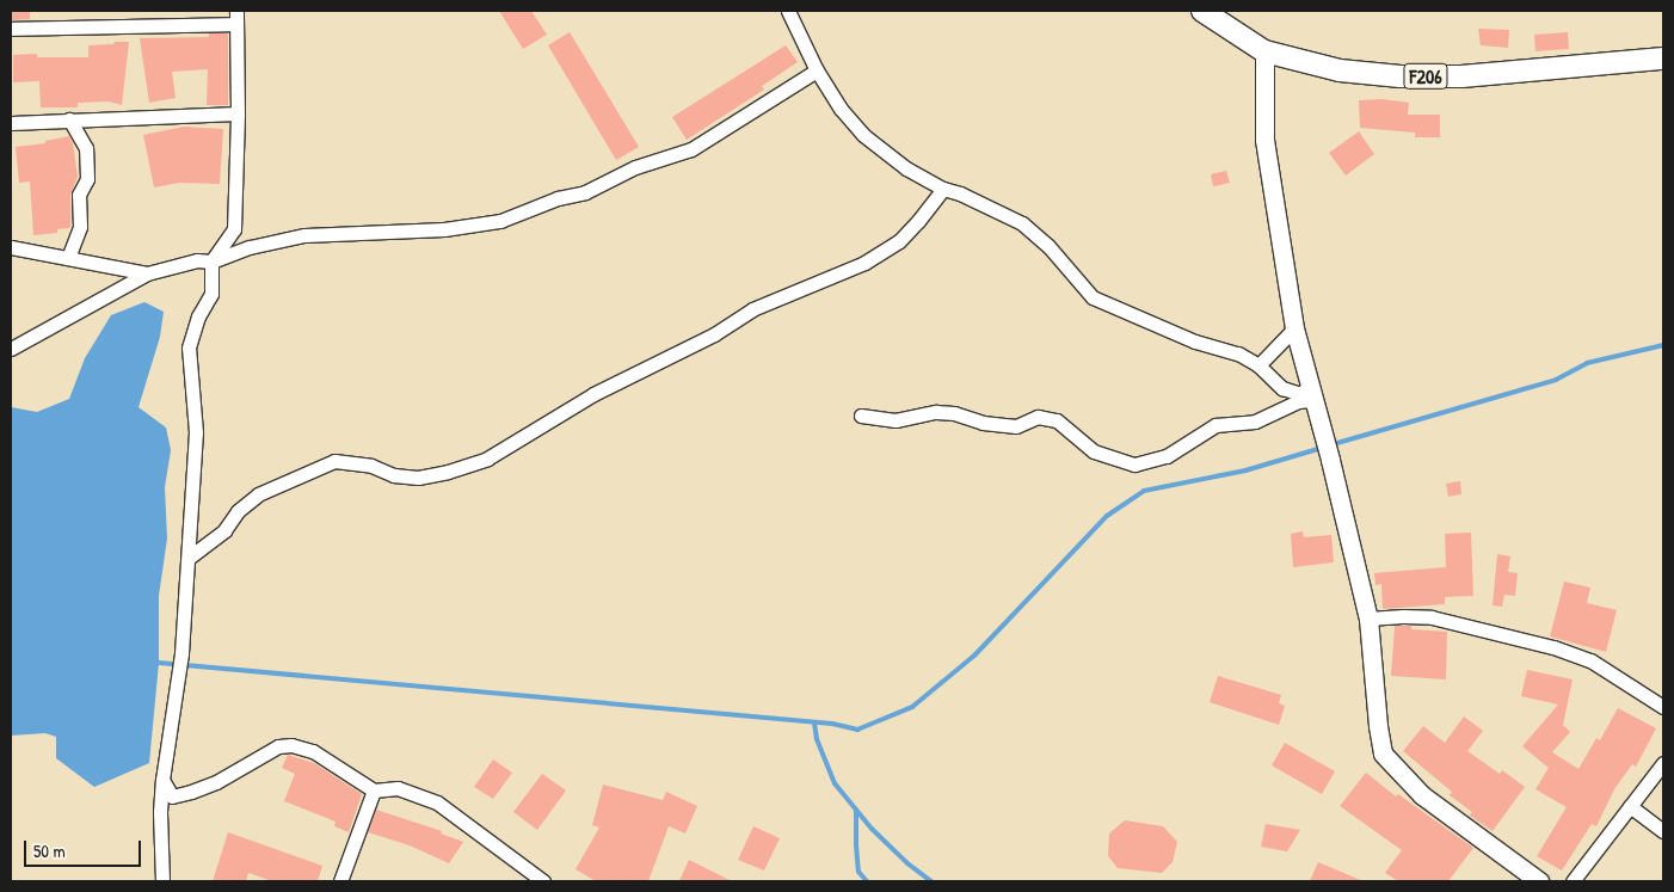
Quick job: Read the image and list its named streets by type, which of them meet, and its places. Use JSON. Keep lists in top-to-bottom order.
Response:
{
  "streets": {
    "main road": ["F206"]
  },
  "scale_bar": "50 m"
}
